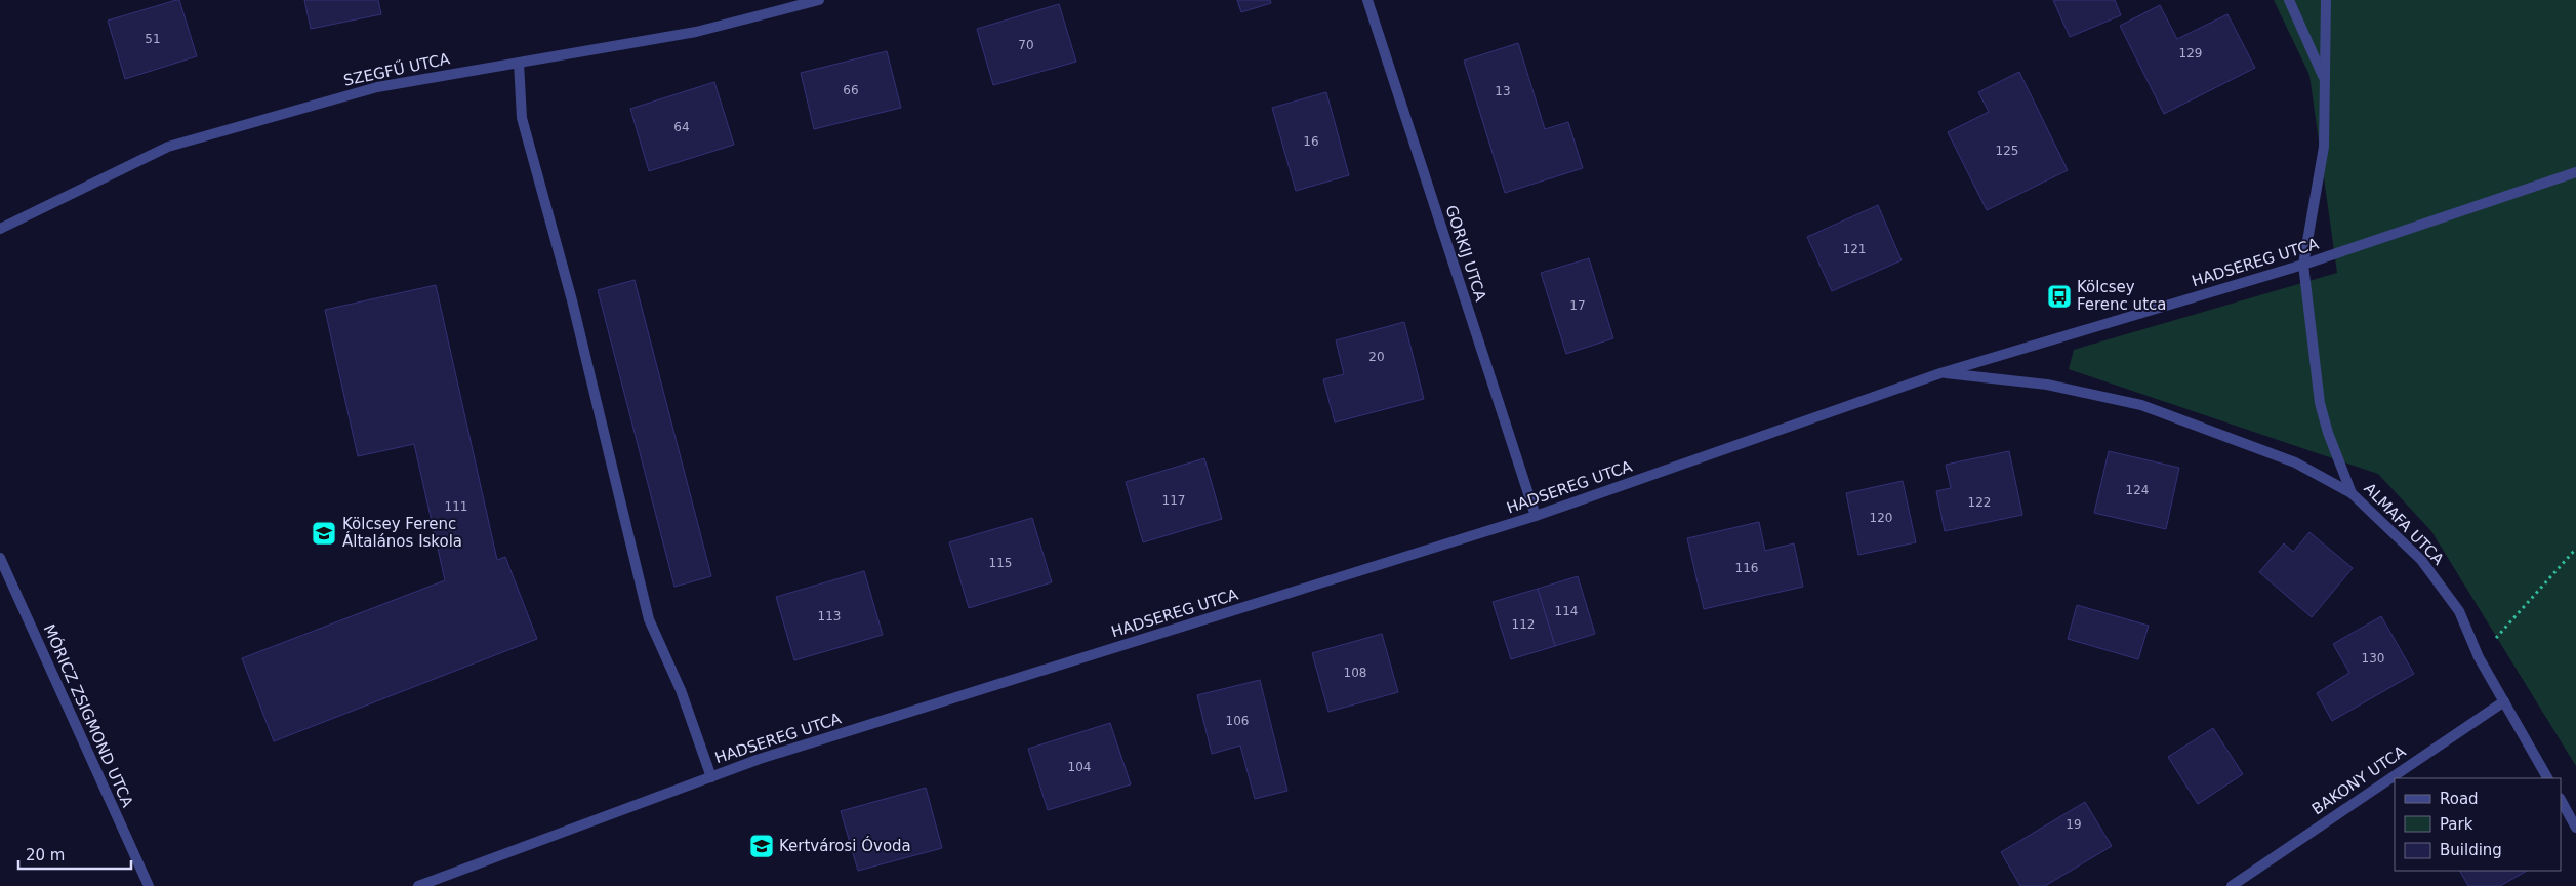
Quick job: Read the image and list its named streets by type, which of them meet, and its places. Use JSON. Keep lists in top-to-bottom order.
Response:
{
  "streets": {
    "street": [
      "SZEGFŰ UTCA",
      "GORKIJ UTCA",
      "HADSEREG UTCA",
      "ALMAFA UTCA",
      "MÓRICZ ZSIGMOND UTCA",
      "BAKONY UTCA"
    ]
  },
  "crossings": [
    ["GORKIJ UTCA", "HADSEREG UTCA"],
    ["HADSEREG UTCA", "ALMAFA UTCA"],
    ["ALMAFA UTCA", "BAKONY UTCA"]
  ],
  "places": {
    "bus stop": ["Kölcsey Ferenc utca"],
    "school or university": ["Kölcsey Ferenc Általános Iskola", "Kertvárosi Óvoda"]
  },
  "house_numbers": [
    "51",
    "70",
    "129",
    "66",
    "13",
    "64",
    "16",
    "125",
    "121",
    "17",
    "20",
    "124",
    "117",
    "122",
    "111",
    "120",
    "115",
    "116",
    "114",
    "113",
    "112",
    "130",
    "108",
    "106",
    "104",
    "19"
  ],
  "legend": ["Road", "Park", "Building"],
  "scale_bar": "20 m"
}
